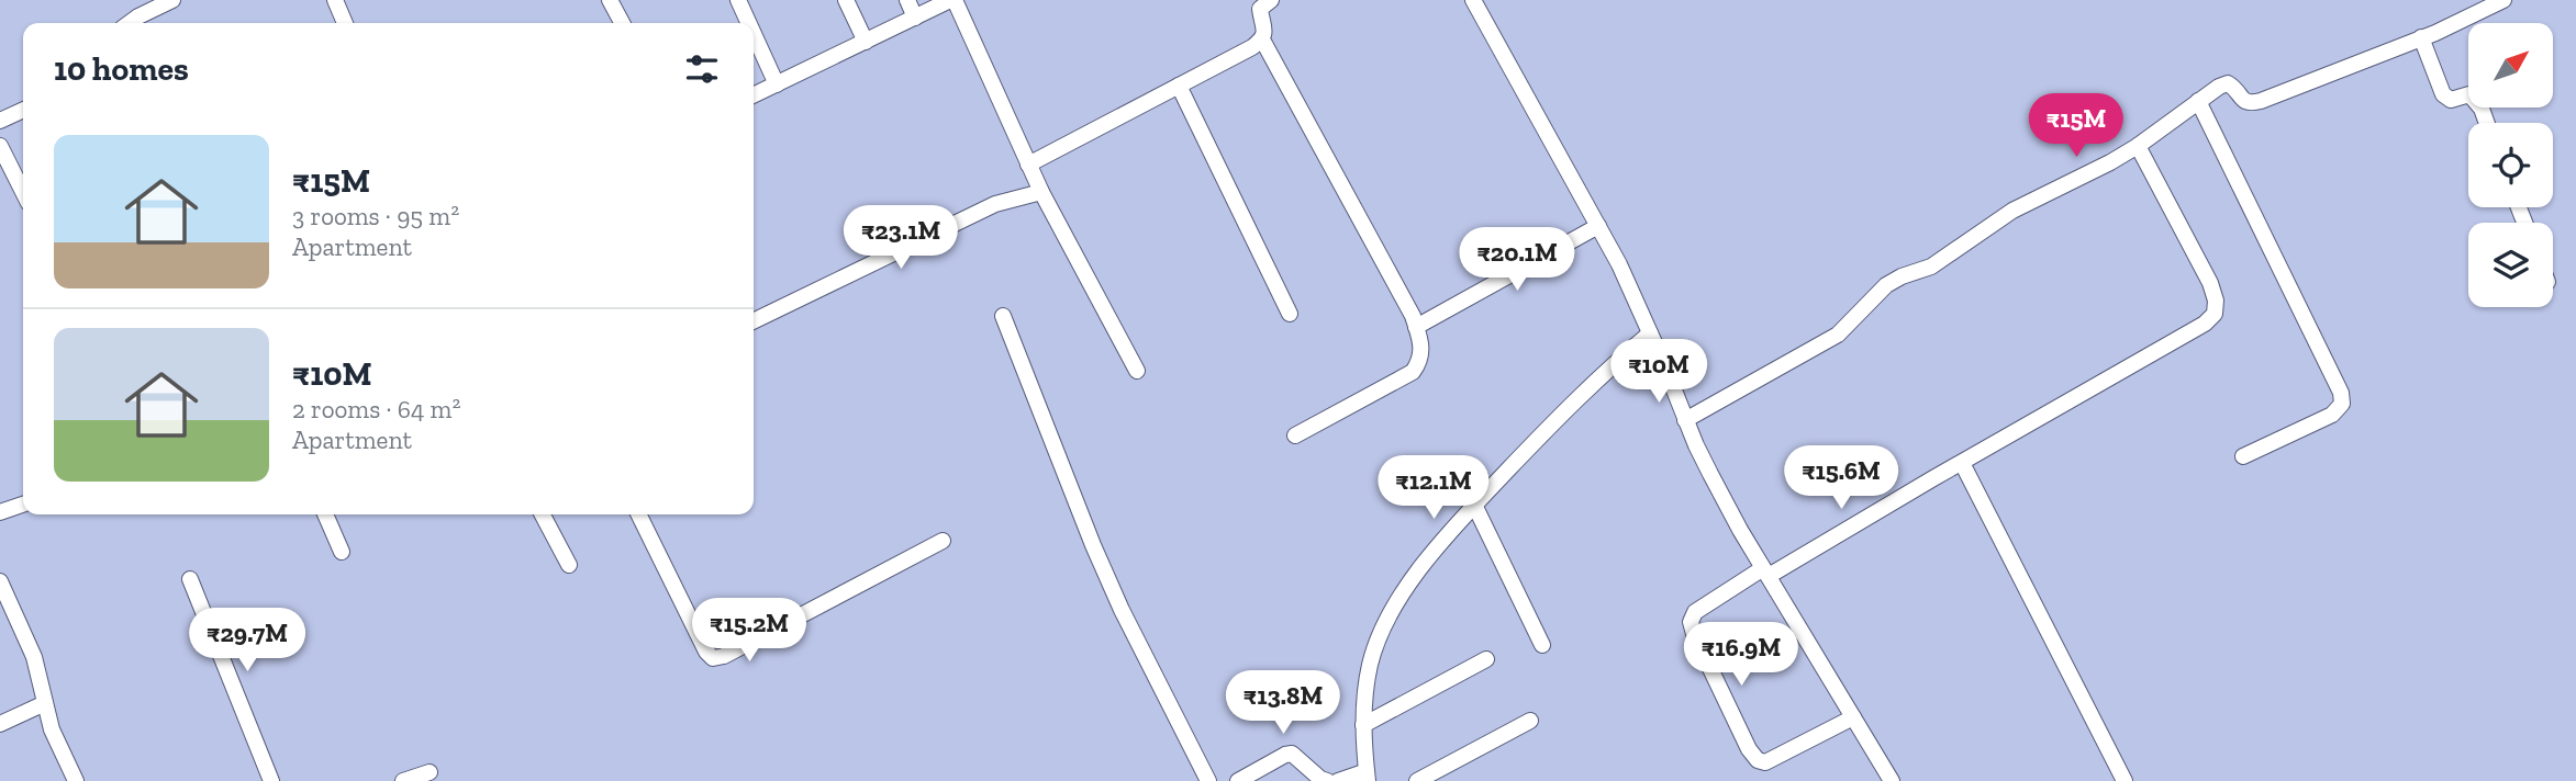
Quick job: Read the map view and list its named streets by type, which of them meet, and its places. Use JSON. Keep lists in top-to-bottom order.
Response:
{
  "north": "top right",
  "page": {
    "heading": "10 homes",
    "price": [
      "₹15M",
      "₹23.1M",
      "₹20.1M",
      "₹10M",
      "₹15.6M",
      "₹12.1M",
      "₹15.2M",
      "₹29.7M",
      "₹16.9M",
      "₹13.8M"
    ],
    "list": [
      {
        "name": "₹15M",
        "note": "3 rooms · 95 m² · Apartment"
      },
      {
        "name": "₹10M",
        "note": "2 rooms · 64 m² · Apartment"
      }
    ]
  }
}
